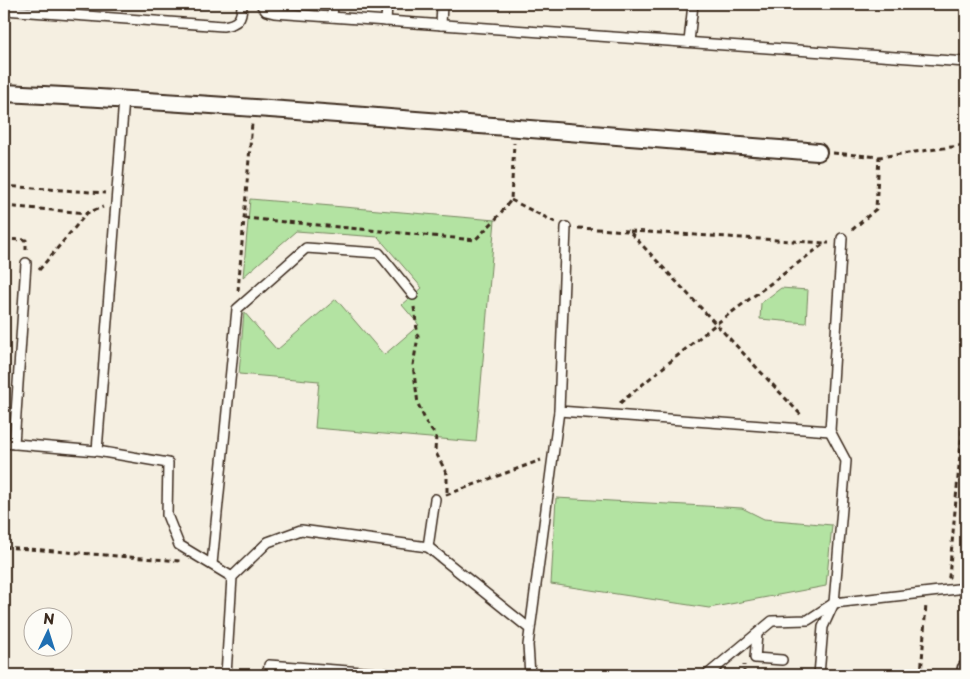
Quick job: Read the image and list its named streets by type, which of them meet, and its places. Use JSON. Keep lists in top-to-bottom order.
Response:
{
  "north": "top"
}
